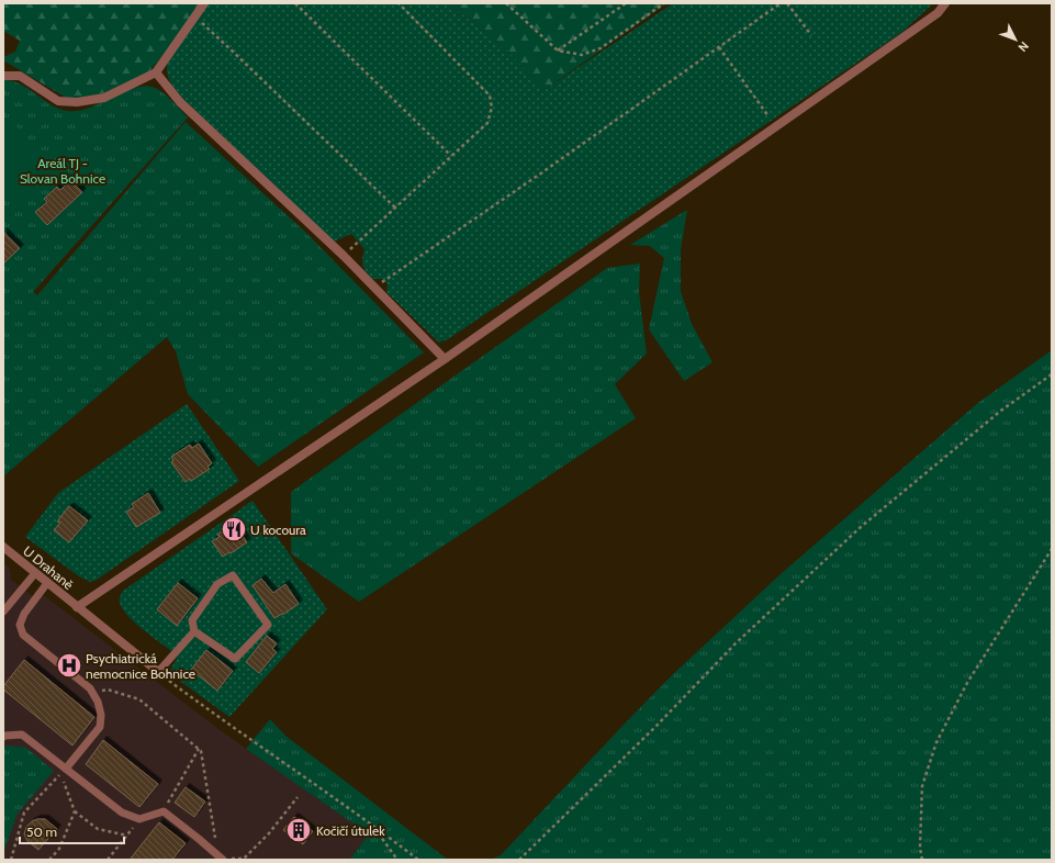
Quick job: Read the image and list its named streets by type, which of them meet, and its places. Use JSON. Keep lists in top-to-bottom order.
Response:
{
  "streets": {
    "street": ["U Drahaně"]
  },
  "parks": ["Areál TJ - Slovan Bohnice"],
  "places": {
    "restaurant": ["U kocoura"],
    "hospital": ["Psychiatrická nemocnice Bohnice"],
    "building": ["Kočičí útulek"]
  },
  "scale_bar": "50 m",
  "north": "bottom right"
}
